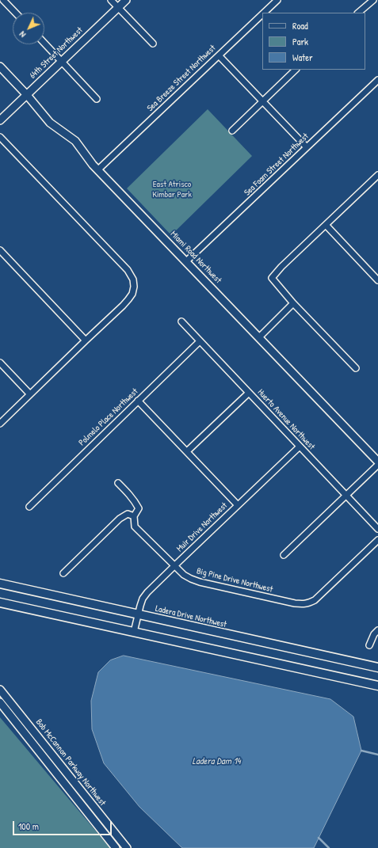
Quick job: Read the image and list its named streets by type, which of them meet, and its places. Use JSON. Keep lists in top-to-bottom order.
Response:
{
  "streets": {
    "main road": ["Ladera Drive Northwest"],
    "street": [
      "64th Street Northwest",
      "Sea Breeze Street Northwest",
      "Sea Foam Street Northwest",
      "Miami Road Northwest",
      "Polmelo Place Northwest",
      "Huerto Avenue Northwest",
      "Muir Drive Northwest",
      "Big Pine Drive Northwest",
      "Bob McCannon Parkway Northwest"
    ]
  },
  "crossings": [
    ["64th Street Northwest", "Miami Road Northwest"],
    ["Sea Breeze Street Northwest", "Miami Road Northwest"],
    ["Sea Foam Street Northwest", "Miami Road Northwest"],
    ["Polmelo Place Northwest", "Huerto Avenue Northwest"],
    ["Huerto Avenue Northwest", "Muir Drive Northwest"],
    ["Muir Drive Northwest", "Big Pine Drive Northwest"],
    ["Muir Drive Northwest", "Ladera Drive Northwest"]
  ],
  "water": ["Ladera Dam 14"],
  "parks": ["East Atrisco Kimbar Park"],
  "legend": ["Road", "Park", "Water"],
  "scale_bar": "100 m",
  "north": "bottom left"
}
